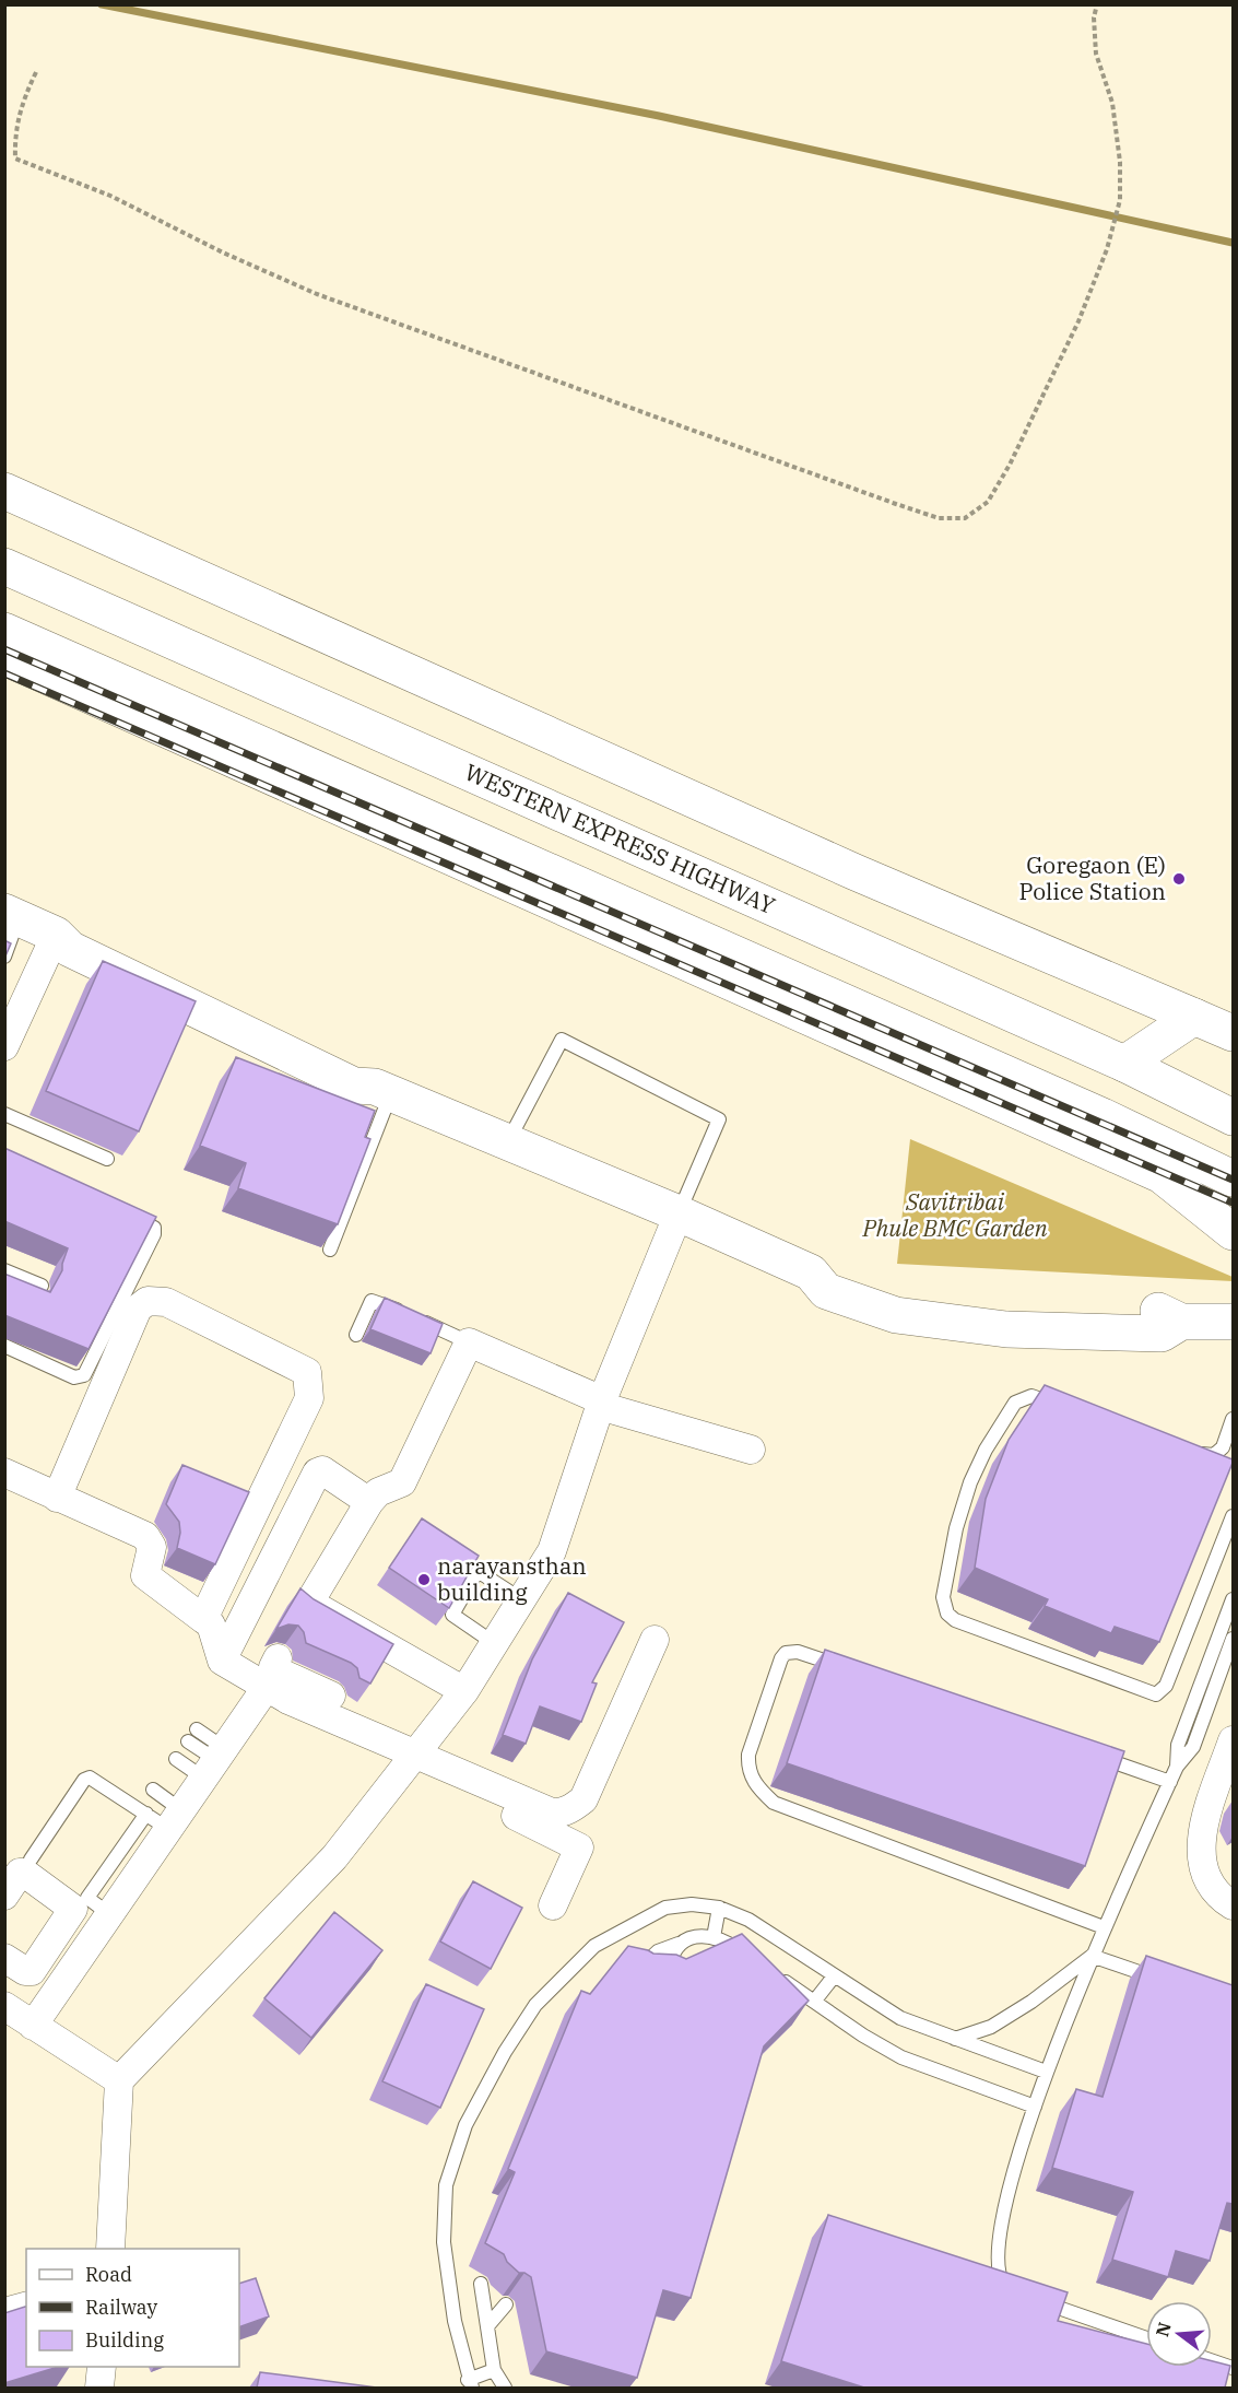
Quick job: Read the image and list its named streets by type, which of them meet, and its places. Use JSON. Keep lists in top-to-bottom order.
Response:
{
  "streets": {
    "main road": ["WESTERN EXPRESS HIGHWAY"]
  },
  "parks": ["Savitribai Phule BMC Garden"],
  "places": ["Goregaon (E) Police Station", "narayansthan building"],
  "legend": ["Road", "Railway", "Building"],
  "north": "left"
}
